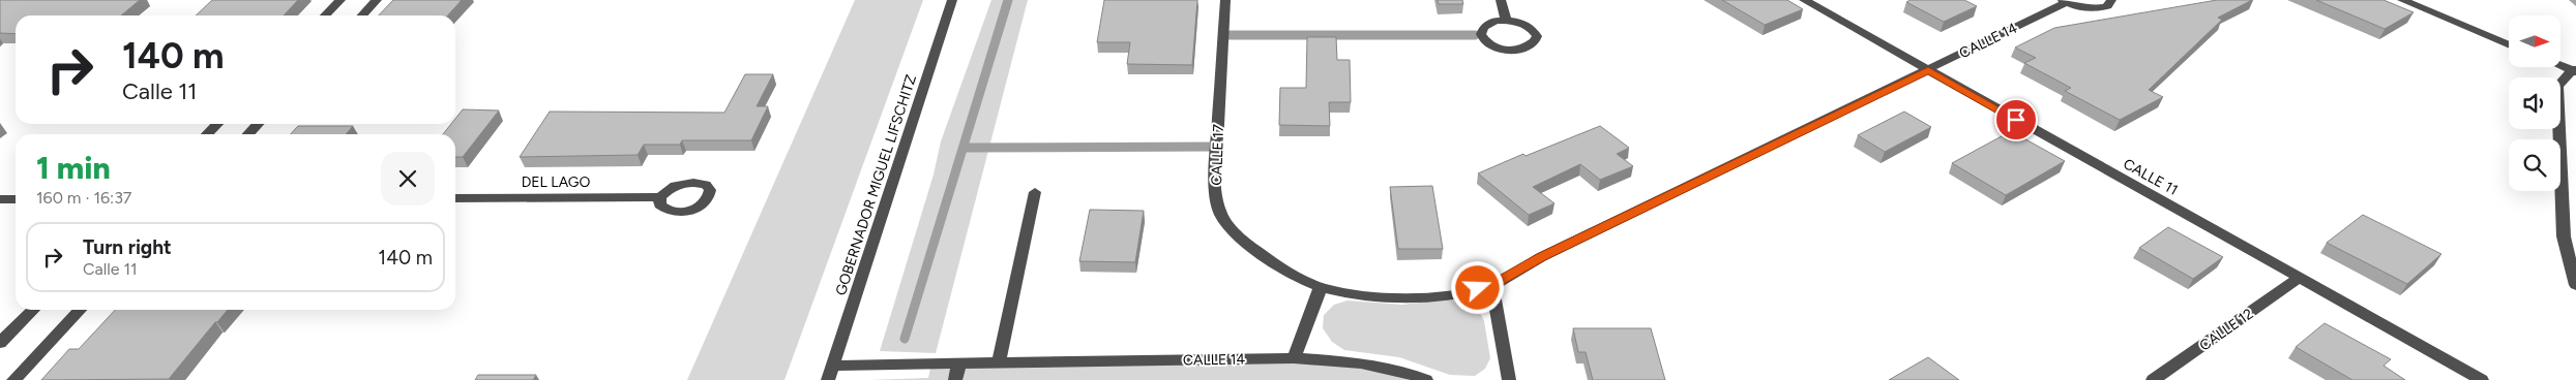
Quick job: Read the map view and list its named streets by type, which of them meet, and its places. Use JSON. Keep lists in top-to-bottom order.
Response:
{
  "streets": {
    "street": [
      "CALLE 14",
      "CALLE 17",
      "CALLE 11",
      "DEL LAGO",
      "GOBERNADOR MIGUEL LIFSCHITZ",
      "CALLE 12"
    ]
  },
  "crossings": [
    ["CALLE 14", "CALLE 17"],
    ["CALLE 14", "CALLE 11"],
    ["CALLE 14", "GOBERNADOR MIGUEL LIFSCHITZ"],
    ["CALLE 11", "CALLE 12"]
  ],
  "north": "right",
  "page": {
    "turn": ["140 m", "Calle 11"],
    "heading": ["1 min", "160 m · 16:37"],
    "list": [
      {
        "name": "Turn right",
        "note": "Calle 11",
        "value": "140 m"
      }
    ]
  }
}
